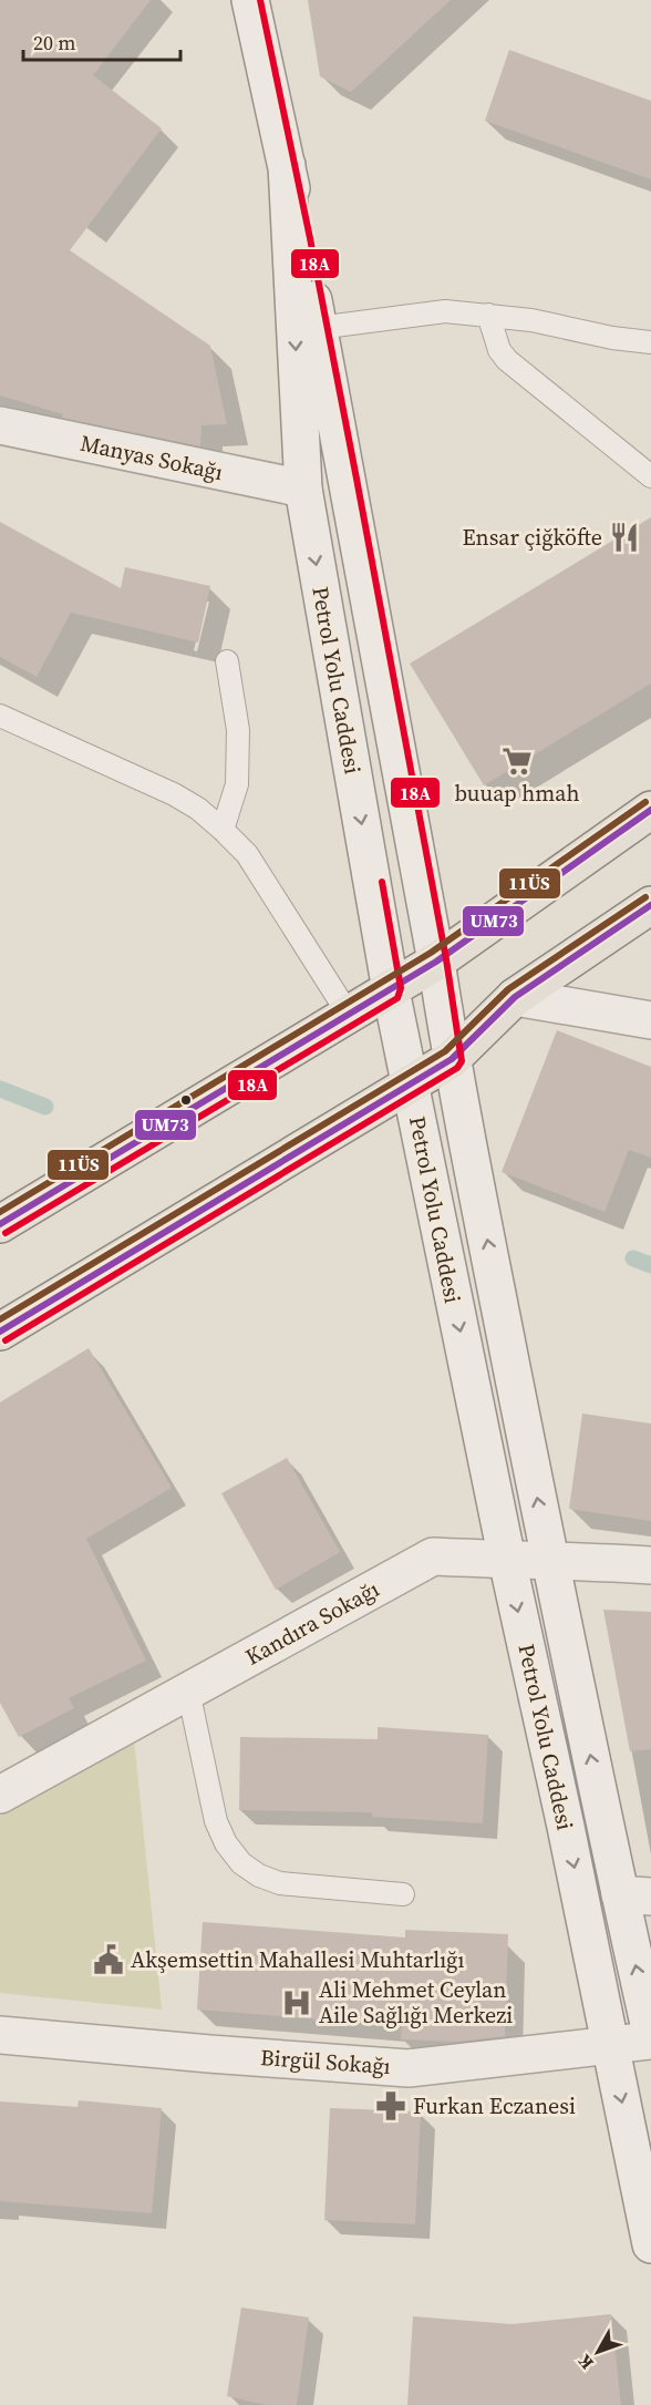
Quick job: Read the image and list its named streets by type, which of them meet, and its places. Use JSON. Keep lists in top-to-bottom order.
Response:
{
  "streets": {
    "main road": [
      "Manyas Sokağı",
      "Petrol Yolu Caddesi",
      "Kandıra Sokağı",
      "Birgül Sokağı"
    ]
  },
  "crossings": [
    ["Manyas Sokağı", "Petrol Yolu Caddesi"],
    ["Petrol Yolu Caddesi", "Kandıra Sokağı"],
    ["Petrol Yolu Caddesi", "Birgül Sokağı"]
  ],
  "places": {
    "restaurant": ["Ensar çiğköfte"],
    "supermarket": ["buuap hmah"],
    "public building": ["Akşemsettin Mahallesi Muhtarlığı"],
    "hospital": ["Ali Mehmet Ceylan Aile Sağlığı Merkezi"],
    "pharmacy": ["Furkan Eczanesi"]
  },
  "lines": ["transit line 18A", "transit line 11ÜS", "transit line UM73"],
  "scale_bar": "20 m",
  "north": "bottom left"
}
